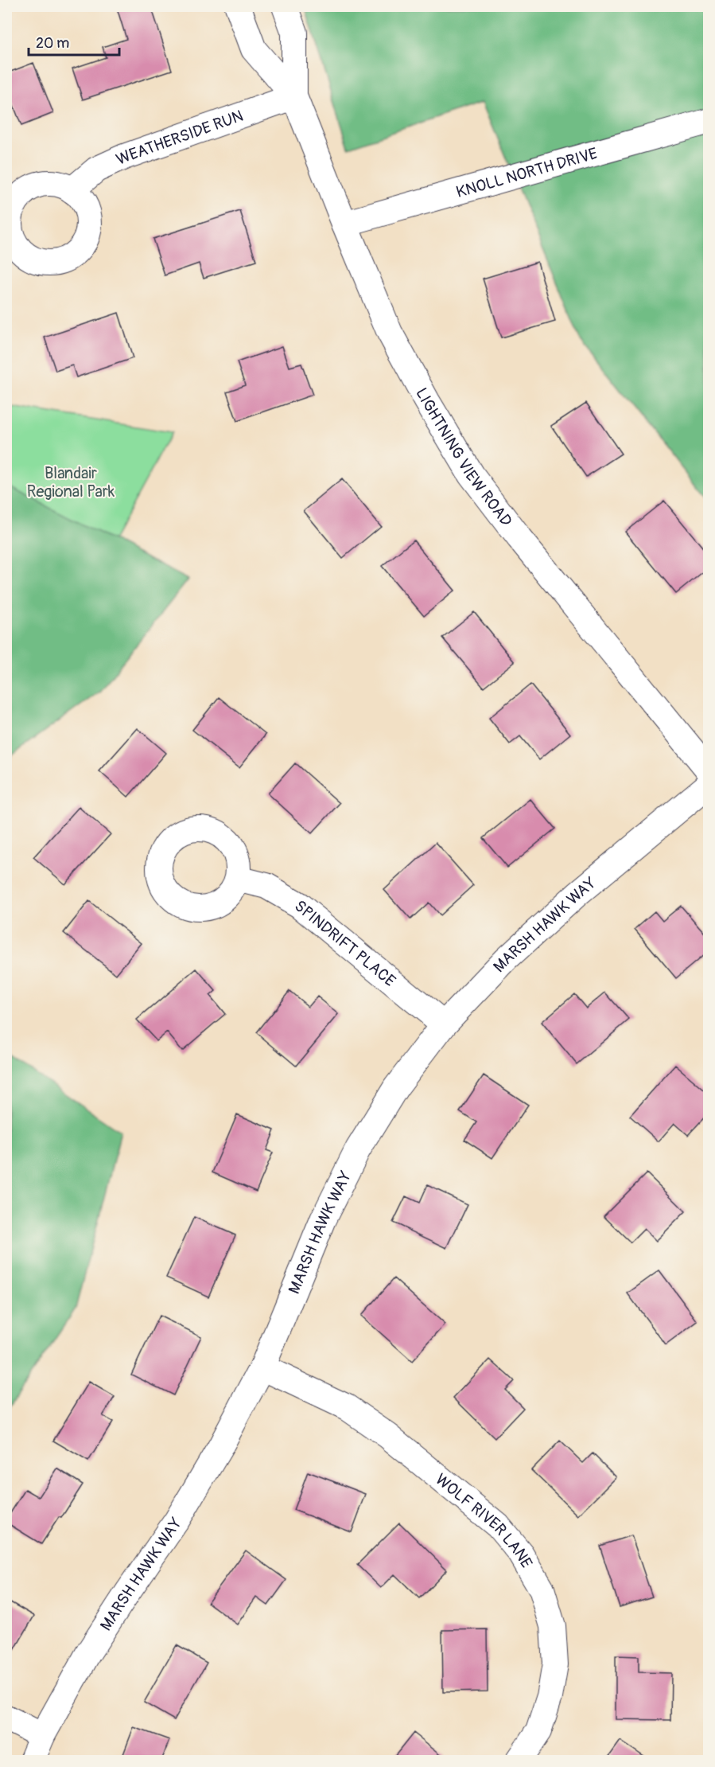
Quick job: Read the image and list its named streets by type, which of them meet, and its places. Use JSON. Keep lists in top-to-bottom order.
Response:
{
  "streets": {
    "street": [
      "WEATHERSIDE RUN",
      "KNOLL NORTH DRIVE",
      "LIGHTNING VIEW ROAD",
      "MARSH HAWK WAY",
      "SPINDRIFT PLACE",
      "WOLF RIVER LANE"
    ]
  },
  "crossings": [
    ["WEATHERSIDE RUN", "LIGHTNING VIEW ROAD"],
    ["KNOLL NORTH DRIVE", "LIGHTNING VIEW ROAD"],
    ["MARSH HAWK WAY", "SPINDRIFT PLACE"],
    ["MARSH HAWK WAY", "WOLF RIVER LANE"]
  ],
  "parks": ["Blandair Regional Park"],
  "scale_bar": "20 m"
}
